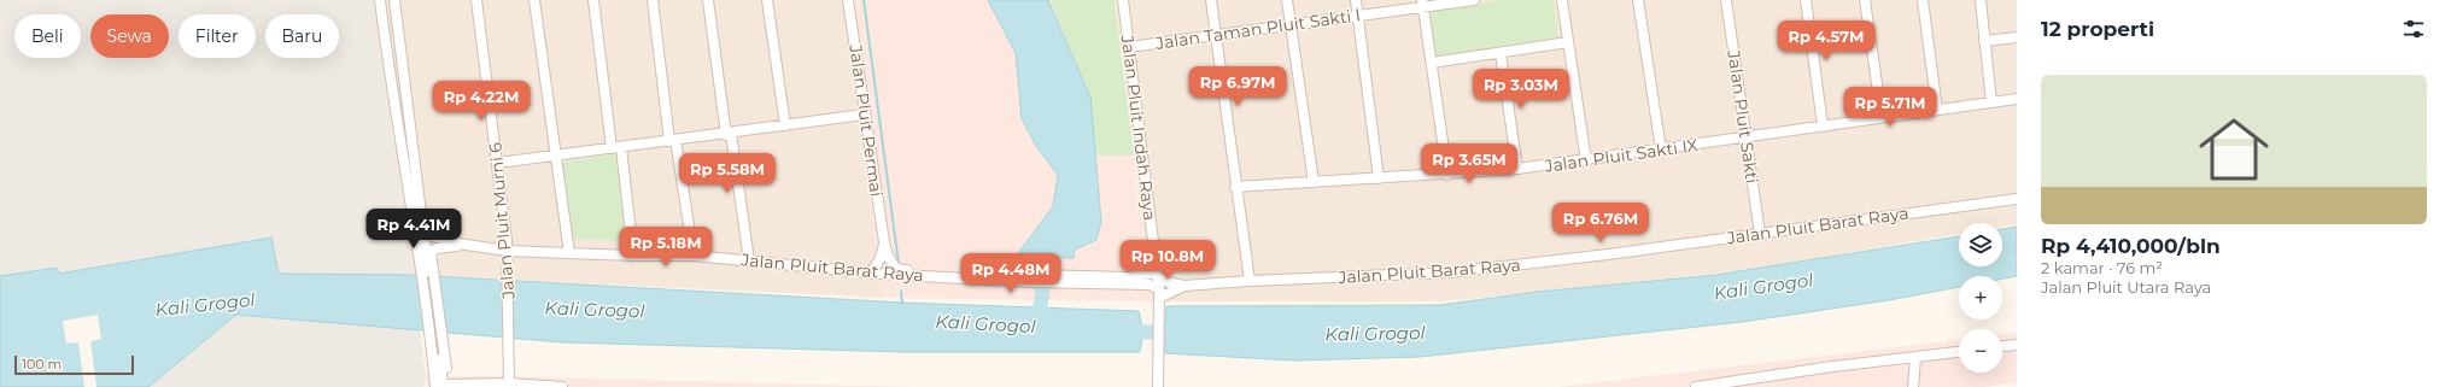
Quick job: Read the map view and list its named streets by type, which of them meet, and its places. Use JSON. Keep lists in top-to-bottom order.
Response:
{
  "streets": {
    "street": [
      "Jalan Taman Pluit Sakti I",
      "Jalan Pluit Sakti",
      "Jalan Pluit Permai",
      "Jalan Pluit Indah Raya",
      "Jalan Pluit Sakti IX",
      "Jalan Pluit Murni 6",
      "Jalan Pluit Barat Raya"
    ]
  },
  "crossings": [
    ["Jalan Taman Pluit Sakti I", "Jalan Pluit Indah Raya"],
    ["Jalan Pluit Sakti", "Jalan Pluit Sakti IX"],
    ["Jalan Pluit Sakti", "Jalan Pluit Barat Raya"],
    ["Jalan Pluit Permai", "Jalan Pluit Barat Raya"],
    ["Jalan Pluit Indah Raya", "Jalan Pluit Barat Raya"],
    ["Jalan Pluit Murni 6", "Jalan Pluit Barat Raya"]
  ],
  "water": ["Kali Grogol"],
  "scale_bar": "100 m",
  "page": {
    "heading": "12 properti",
    "chip": [
      "Beli",
      "Sewa",
      "Filter",
      "Baru"
    ],
    "price": [
      "Rp 4.57M",
      "Rp 6.97M",
      "Rp 3.03M",
      "Rp 4.22M",
      "Rp 5.71M",
      "Rp 3.65M",
      "Rp 5.58M",
      "Rp 6.76M",
      "Rp 4.41M",
      "Rp 5.18M",
      "Rp 10.8M",
      "Rp 4.48M"
    ],
    "list": [
      {
        "name": "Rp 4,410,000/bln",
        "note": "2 kamar · 76 m² · Jalan Pluit Utara Raya"
      }
    ],
    "map_buttons": ["+", "−"],
    "scale": "100 m"
  }
}
